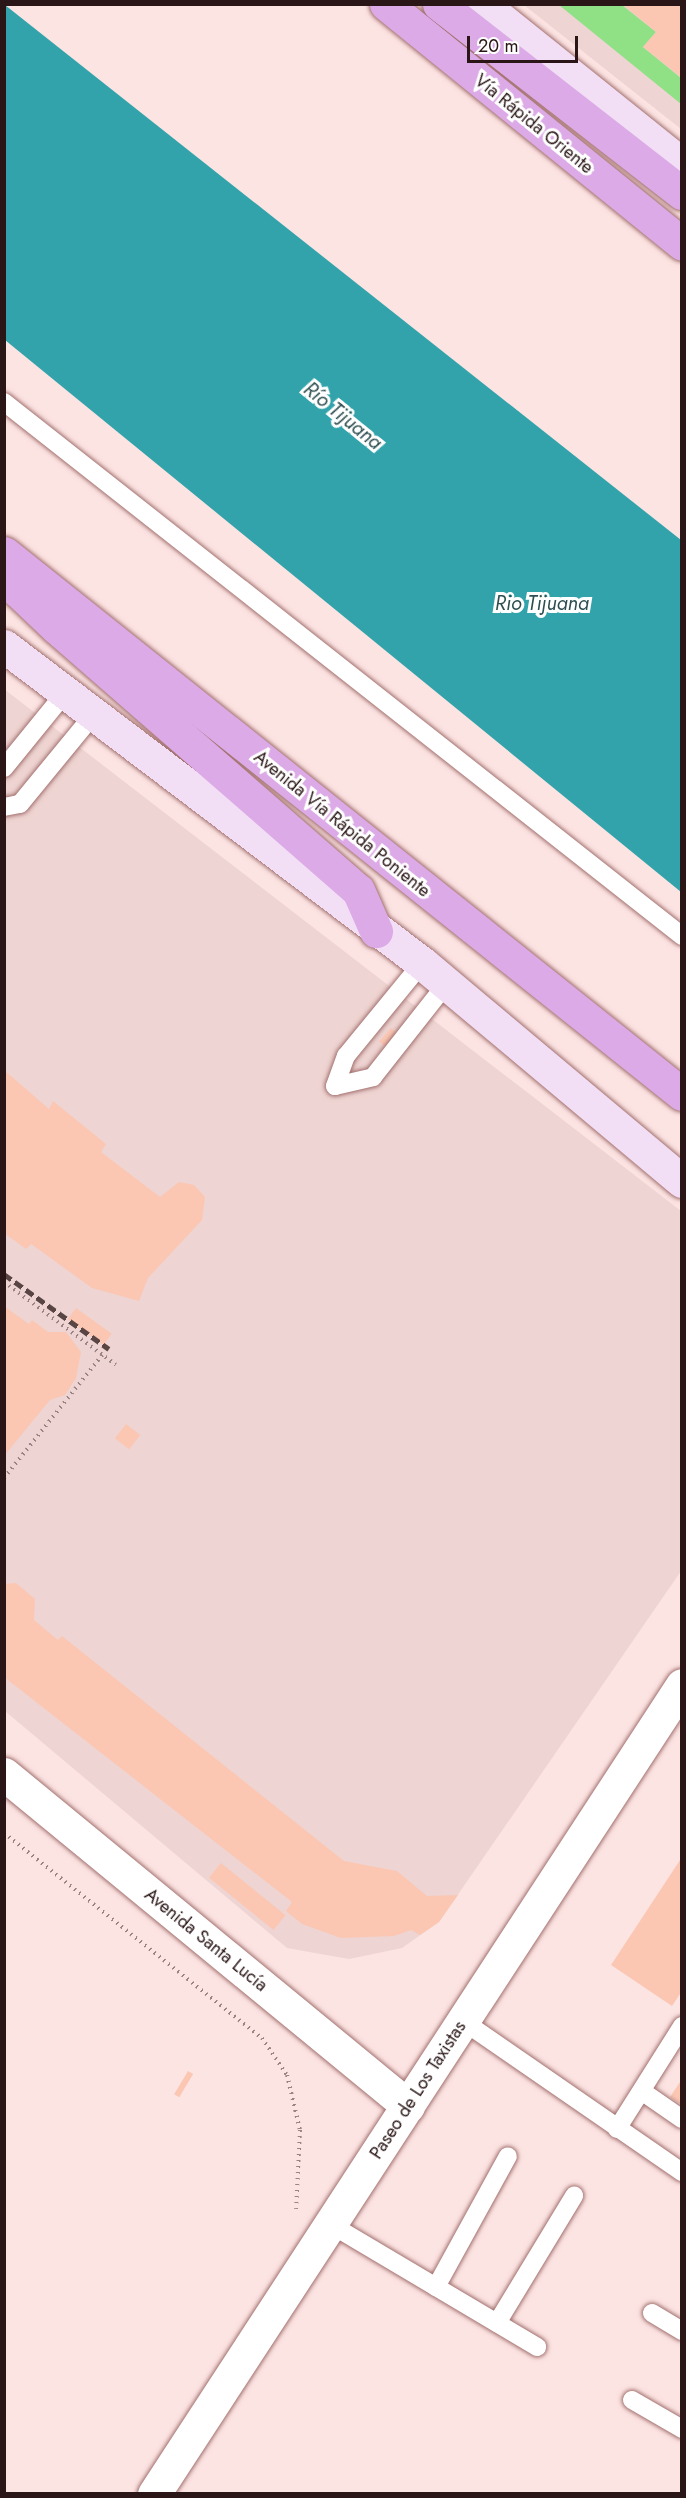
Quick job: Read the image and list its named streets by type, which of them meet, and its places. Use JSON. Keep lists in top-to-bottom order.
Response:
{
  "streets": {
    "highway": ["Vía Rápida Oriente", "Avenida Vía Rápida Poniente"],
    "street": ["Avenida Santa Lucía", "Paseo de Los Taxistas"]
  },
  "crossings": [
    ["Avenida Santa Lucía", "Paseo de Los Taxistas"]
  ],
  "water": ["Río Tijuana", "Rio Tijuana"],
  "scale_bar": "20 m"
}
